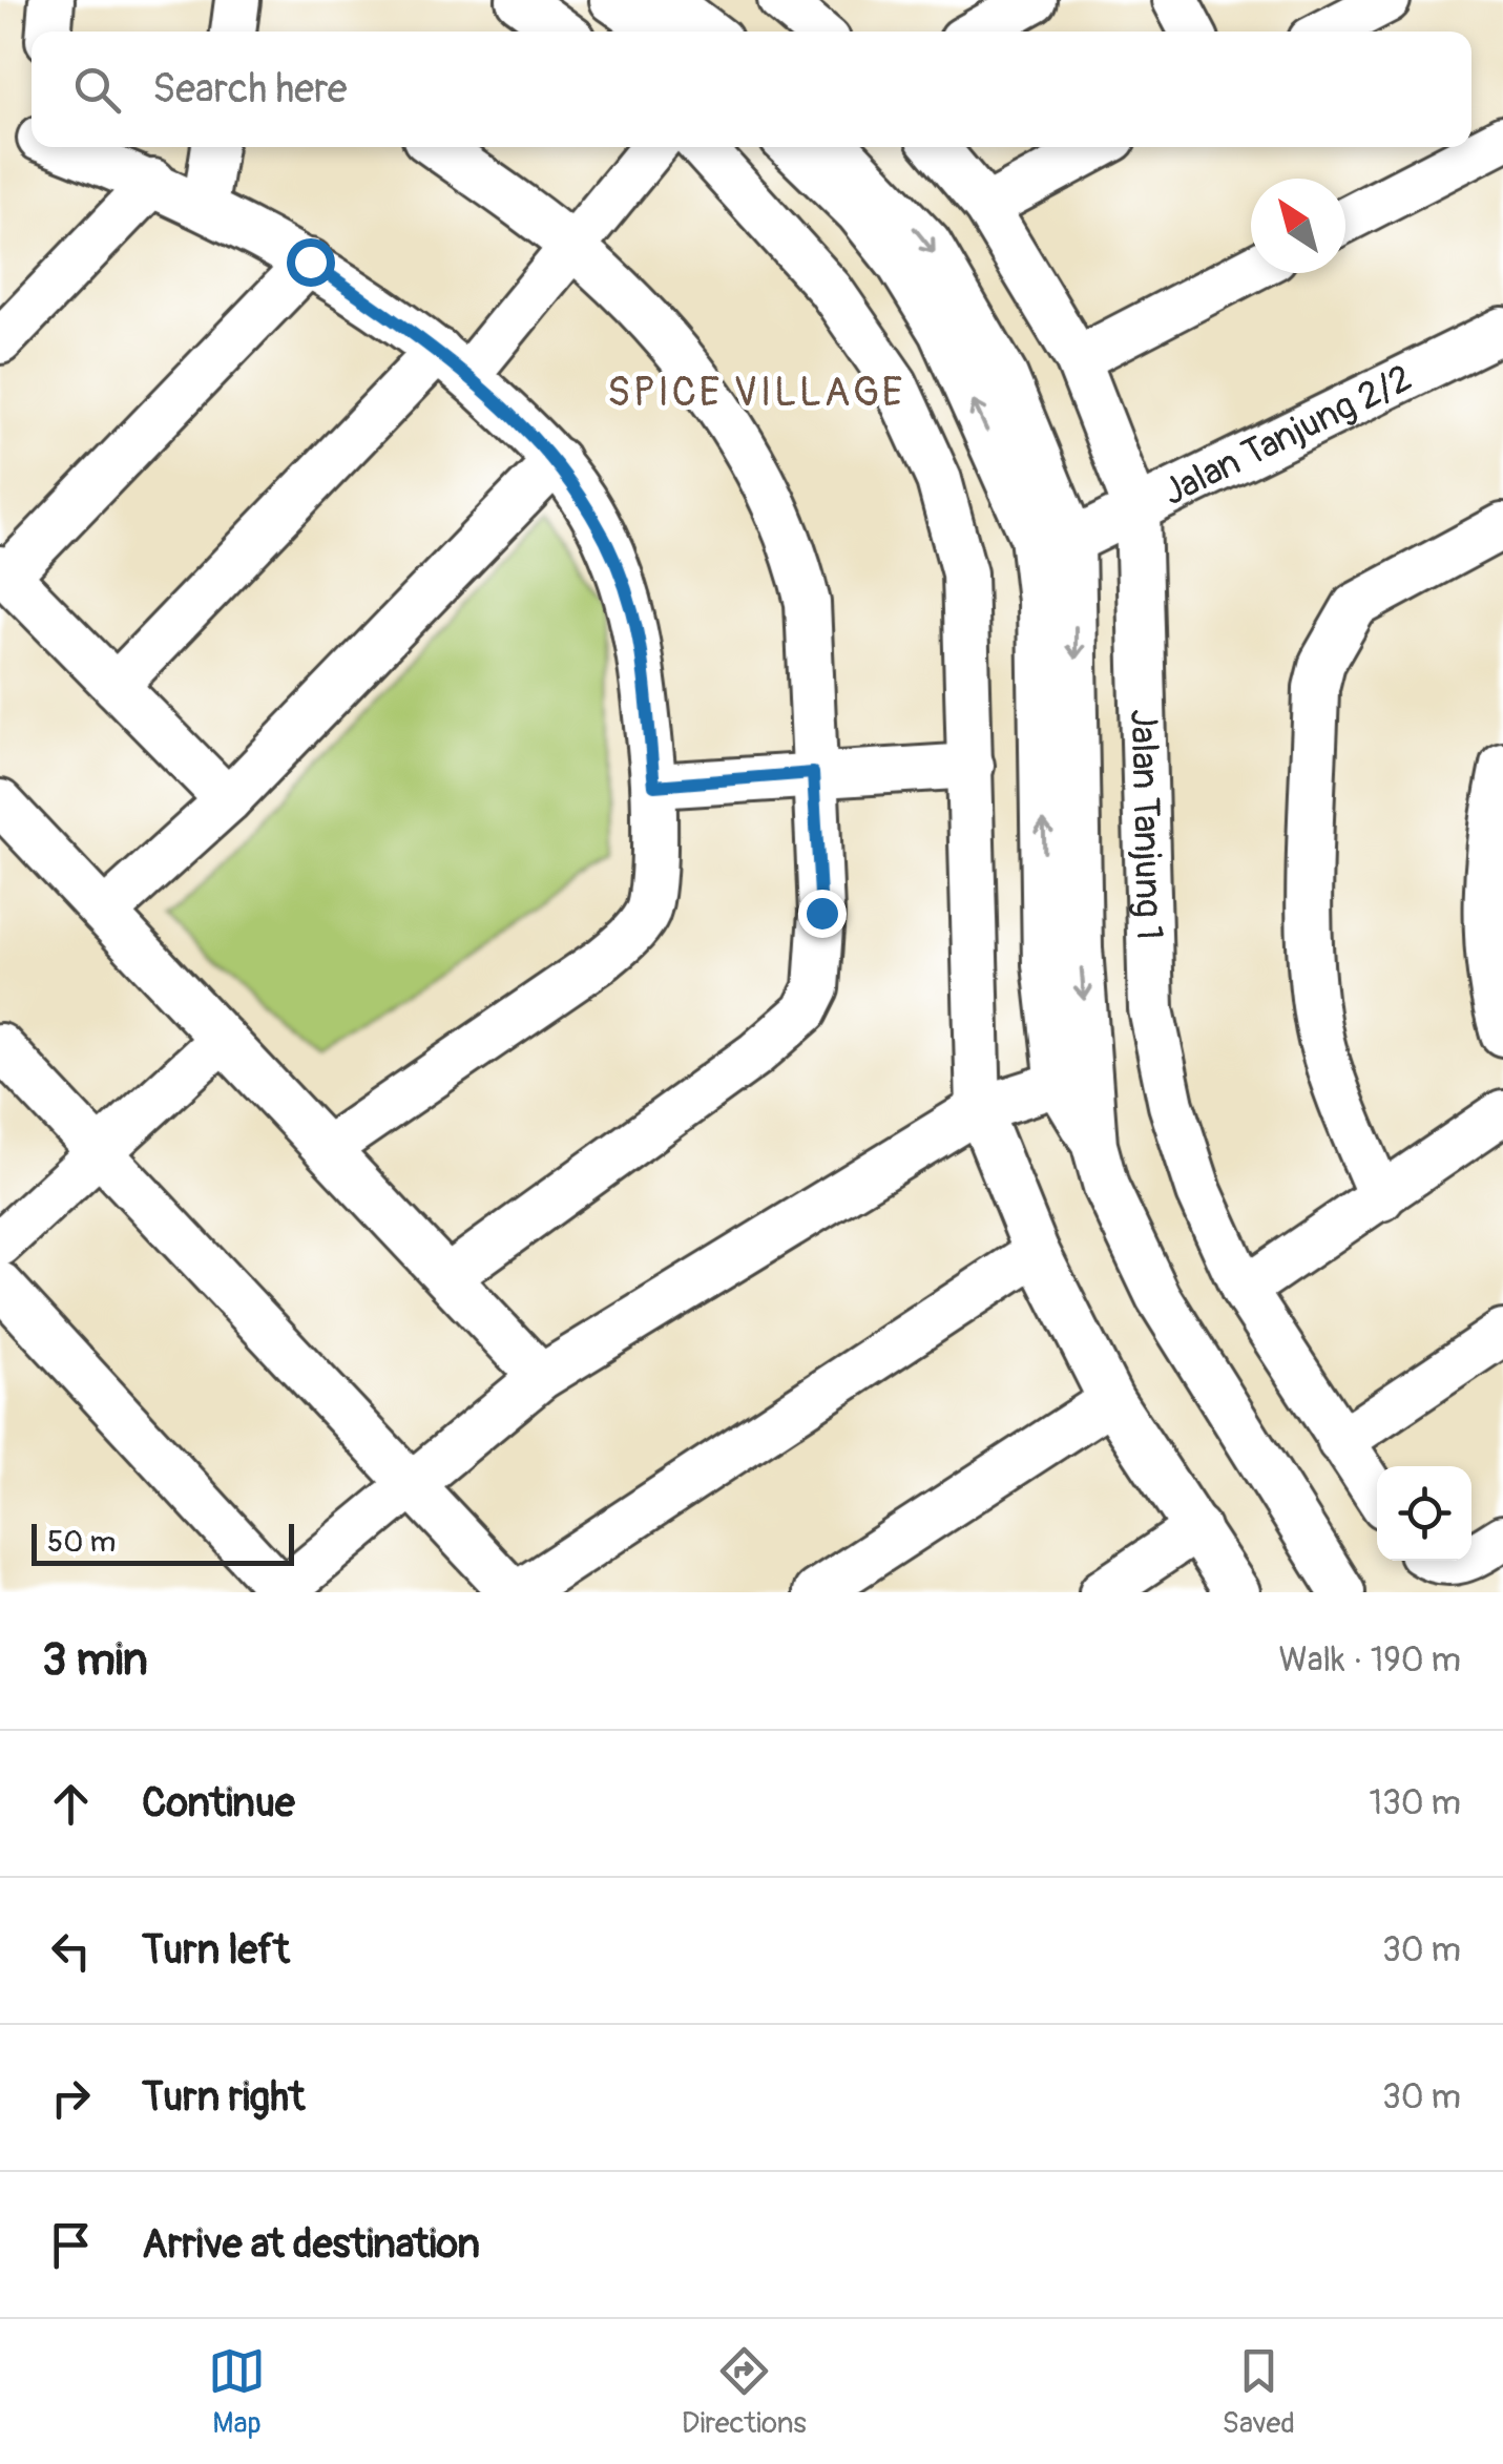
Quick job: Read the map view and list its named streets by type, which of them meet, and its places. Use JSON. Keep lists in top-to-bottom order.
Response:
{
  "streets": {
    "street": ["Jalan Tanjung 2/2", "Jalan Tanjung 1"]
  },
  "crossings": [
    ["Jalan Tanjung 2/2", "Jalan Tanjung 1"]
  ],
  "districts": ["SPICE VILLAGE"],
  "scale_bar": "50 m",
  "north": "top left",
  "page": {
    "search": "Search here",
    "scale": "50 m",
    "heading": ["3 min", "Walk · 190 m"],
    "list": [
      ["Continue", "130 m"],
      ["Turn left", "30 m"],
      ["Turn right", "30 m"],
      "Arrive at destination"
    ],
    "nav": ["Map", "Directions", "Saved"]
  }
}
